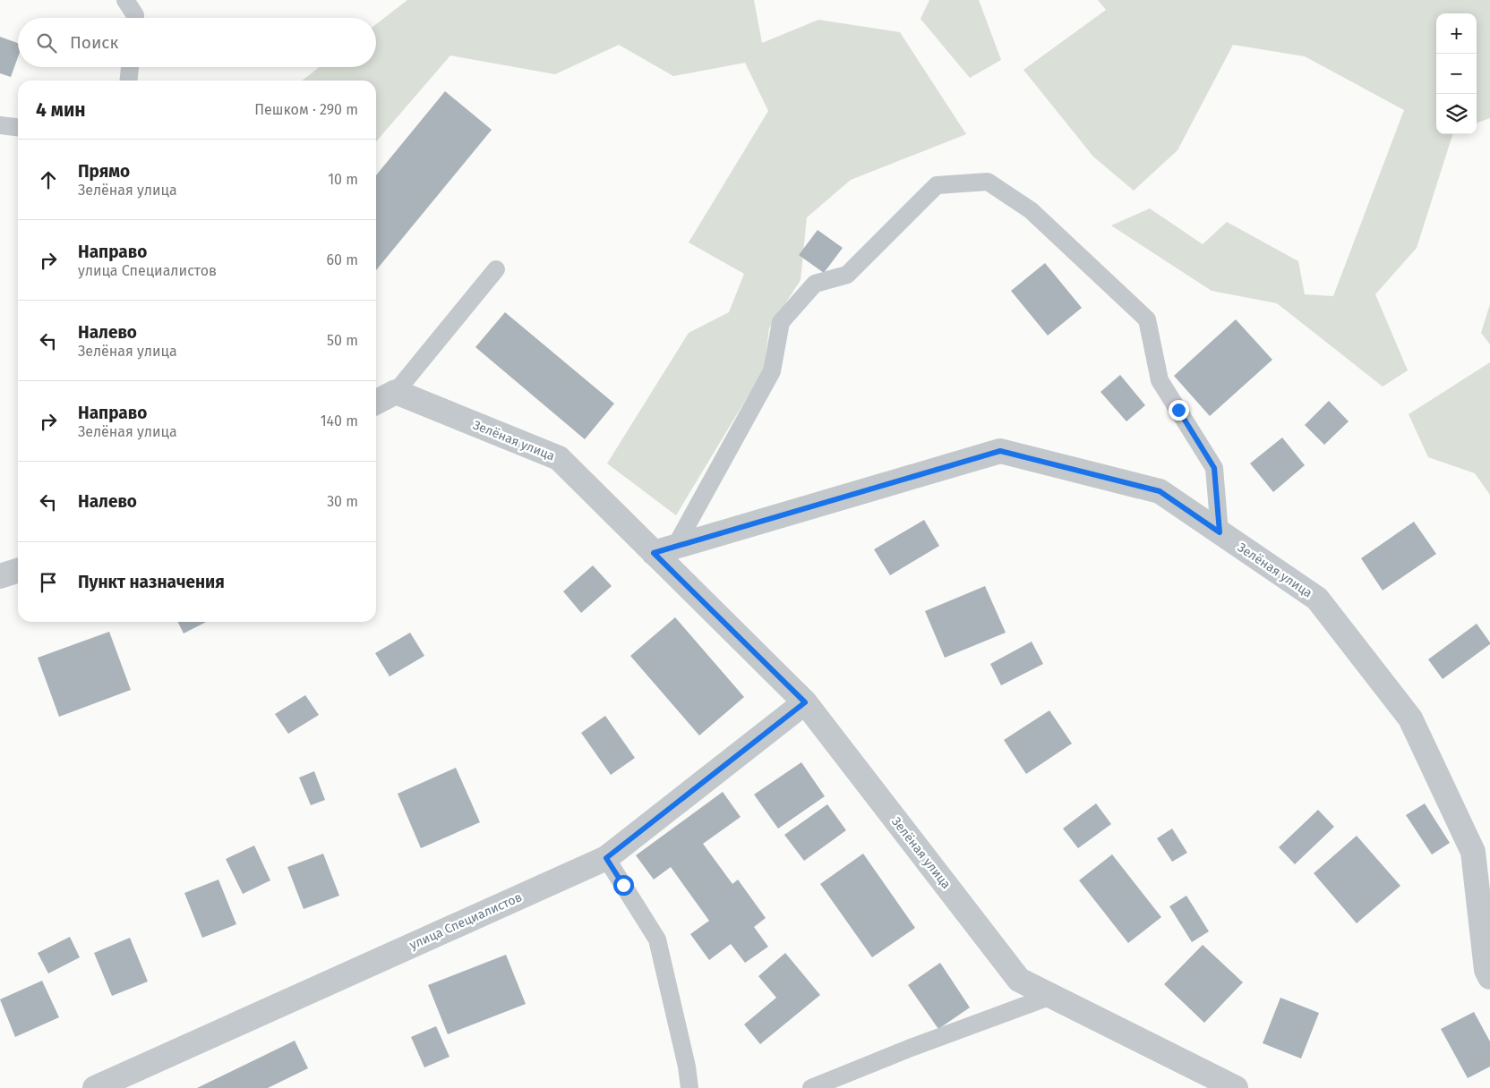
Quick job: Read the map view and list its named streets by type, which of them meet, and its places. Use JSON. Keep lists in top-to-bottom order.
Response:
{
  "streets": {
    "street": ["Зелёная улица", "улица Специалистов"]
  },
  "crossings": [
    ["Зелёная улица", "улица Специалистов"]
  ],
  "page": {
    "map_buttons": ["+", "−"],
    "search": "Поиск",
    "heading": ["4 мин", "Пешком · 290 m"],
    "list": [
      ["Прямо", "Зелёная улица", "10 m"],
      ["Направо", "улица Специалистов", "60 m"],
      ["Налево", "Зелёная улица", "50 m"],
      ["Направо", "Зелёная улица", "140 m"],
      ["Налево", "30 m"],
      "Пункт назначения"
    ]
  }
}
